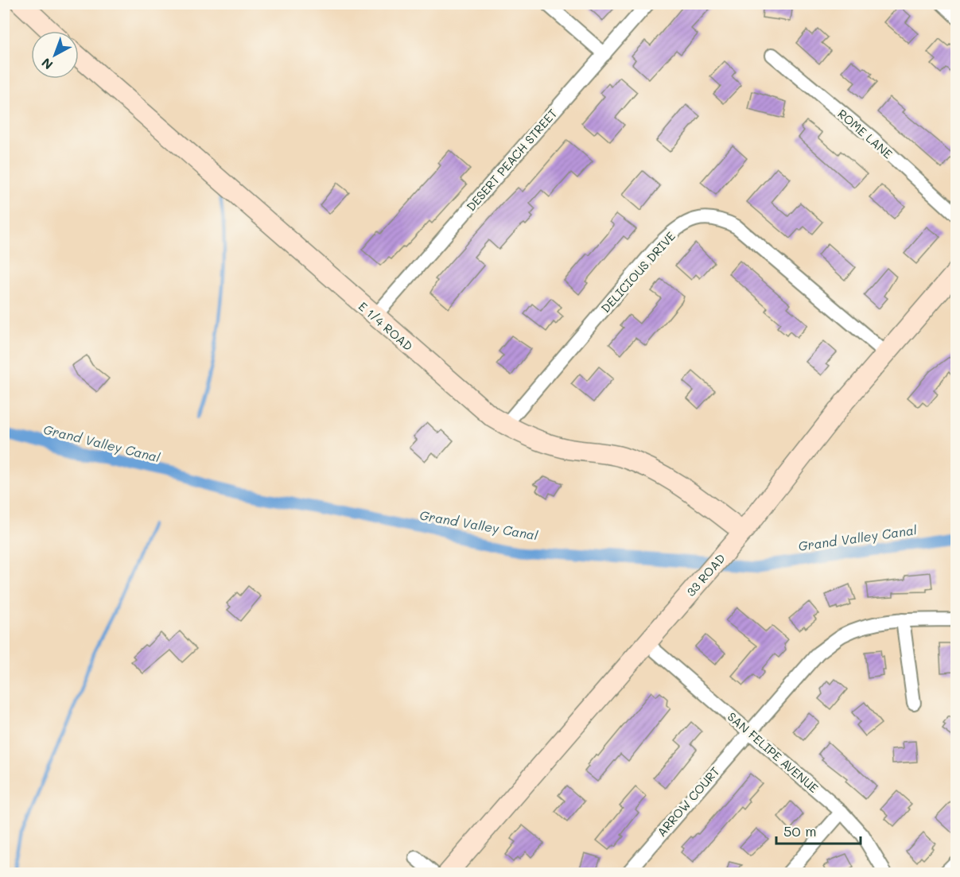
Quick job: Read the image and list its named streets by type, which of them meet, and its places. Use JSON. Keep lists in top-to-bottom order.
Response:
{
  "streets": {
    "street": [
      "ROME LANE",
      "DESERT PEACH STREET",
      "DELICIOUS DRIVE",
      "E 1/4 ROAD",
      "33 ROAD",
      "SAN FELIPE AVENUE",
      "ARROW COURT"
    ]
  },
  "crossings": [
    ["DESERT PEACH STREET", "E 1/4 ROAD"],
    ["DELICIOUS DRIVE", "E 1/4 ROAD"],
    ["DELICIOUS DRIVE", "33 ROAD"],
    ["E 1/4 ROAD", "33 ROAD"],
    ["33 ROAD", "SAN FELIPE AVENUE"],
    ["SAN FELIPE AVENUE", "ARROW COURT"]
  ],
  "water": ["Grand Valley Canal"],
  "scale_bar": "50 m",
  "north": "bottom left"
}
